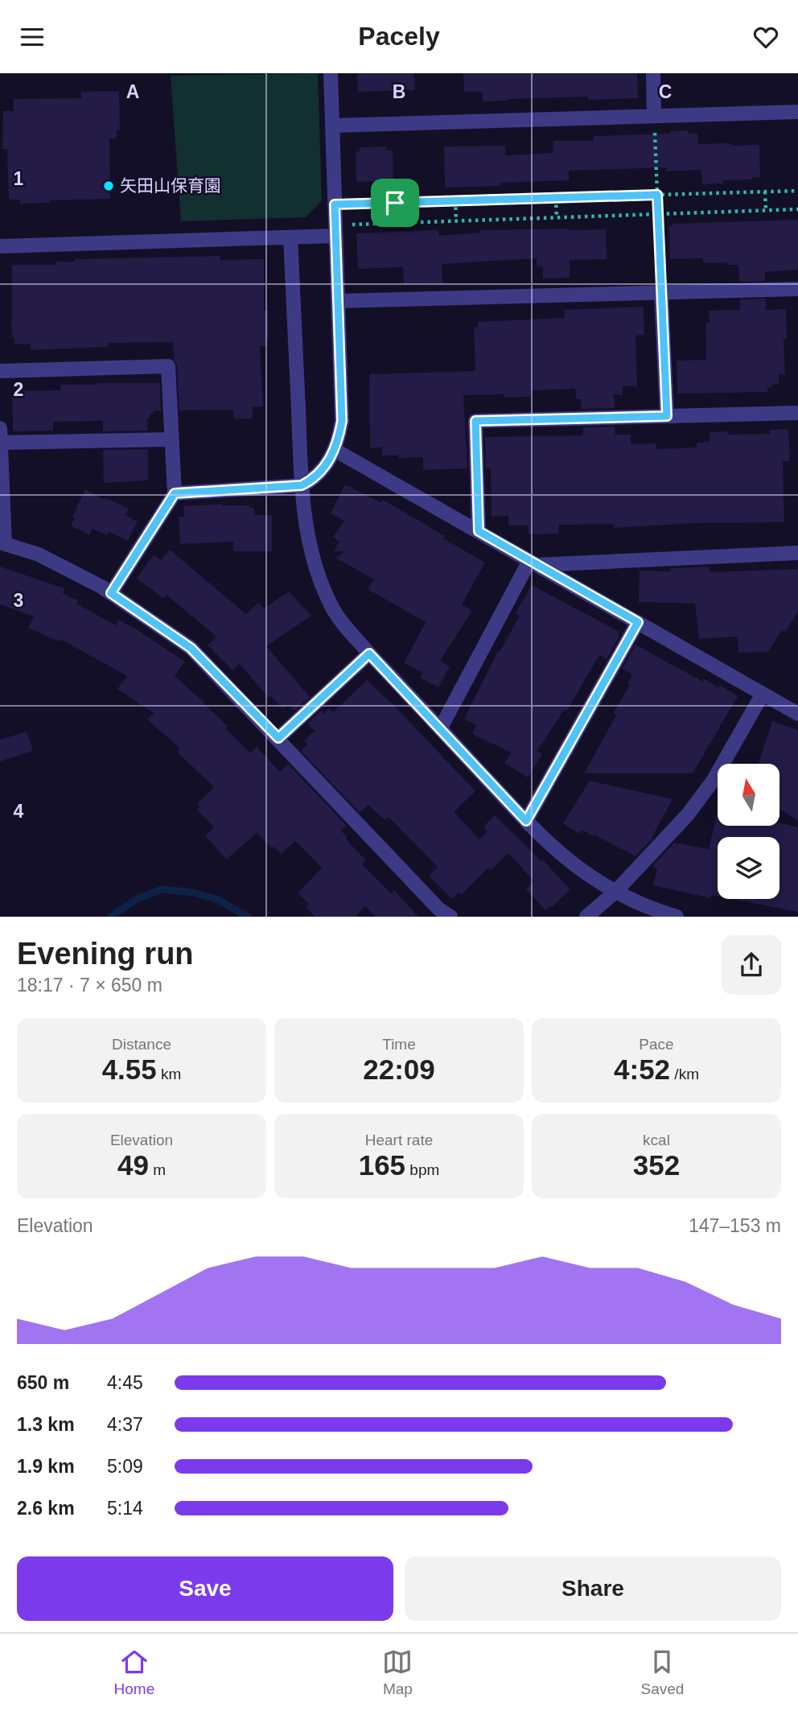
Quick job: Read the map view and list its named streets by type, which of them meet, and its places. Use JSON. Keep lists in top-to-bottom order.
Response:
{
  "places": ["矢田山保育園"],
  "north": "top",
  "page": {
    "header": "Pacely",
    "heading": ["Evening run", "18:17 · 7 × 650 m"],
    "stats": [
      ["Distance", "4.55 km"],
      ["Time", "22:09"],
      ["Pace", "4:52 /km"],
      ["Elevation", "49 m"],
      ["Heart rate", "165 bpm"],
      ["kcal", "352"]
    ],
    "chart": ["Elevation", "147–153 m"],
    "list": [
      {
        "name": "650 m",
        "note": "4:45"
      },
      {
        "name": "1.3 km",
        "note": "4:37"
      },
      {
        "name": "1.9 km",
        "note": "5:09"
      },
      {
        "name": "2.6 km",
        "note": "5:14"
      }
    ],
    "buttons": ["Save", "Share"],
    "tabs": ["Home", "Map", "Saved"]
  },
  "grid": {
    "columns": ["A", "B", "C"],
    "rows": [
      "1",
      "2",
      "3",
      "4"
    ]
  }
}
